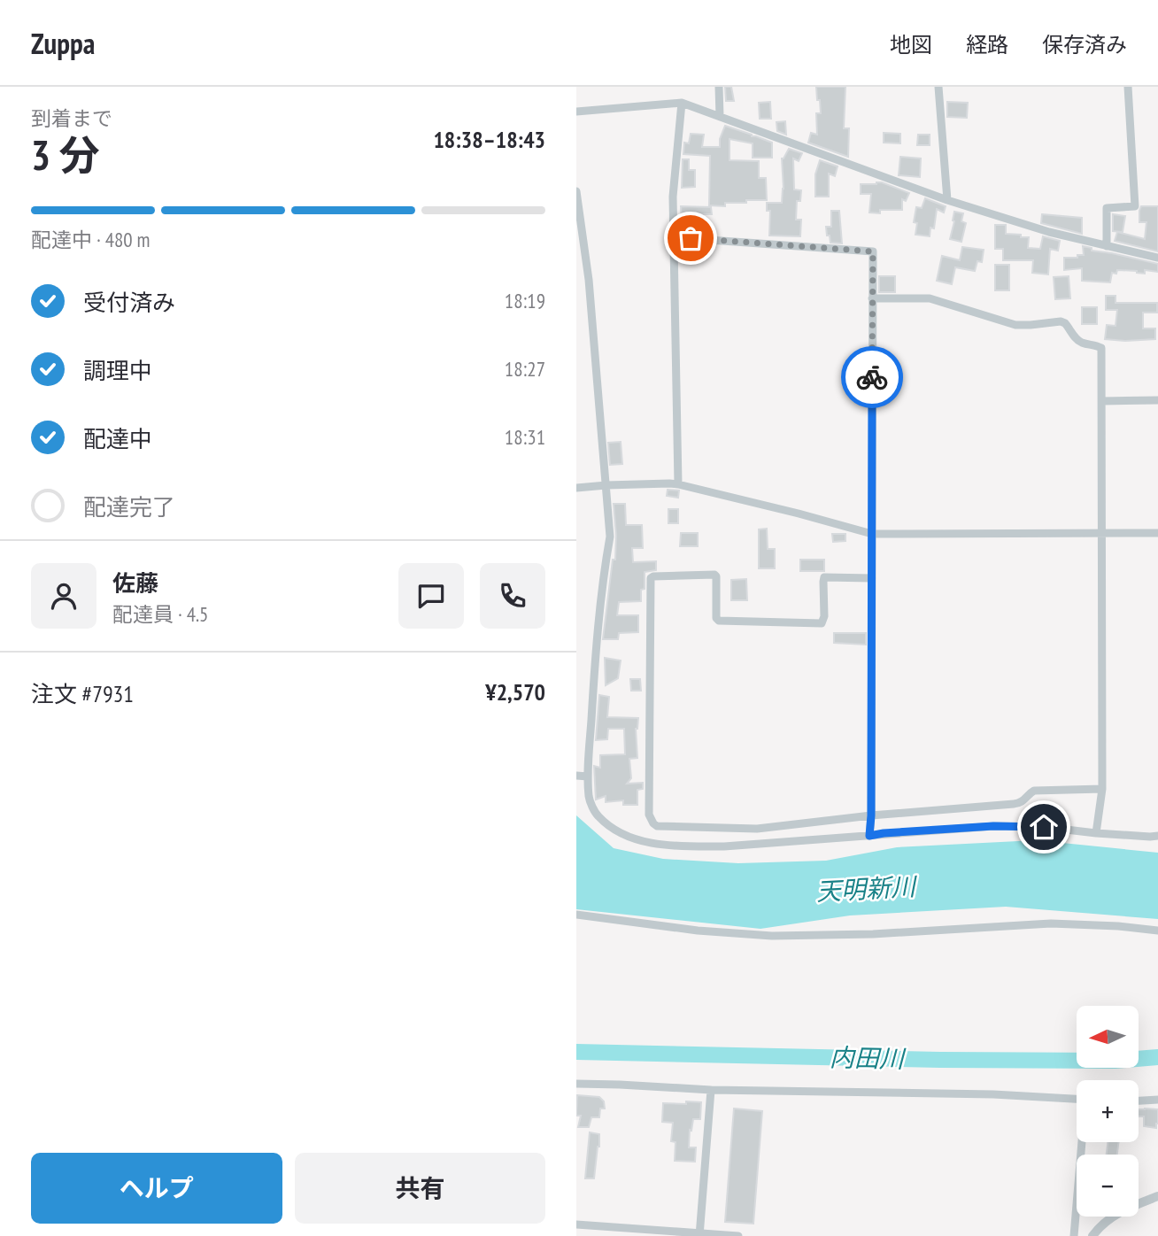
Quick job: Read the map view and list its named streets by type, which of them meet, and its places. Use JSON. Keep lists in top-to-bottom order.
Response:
{
  "water": ["天明新川", "内田川"],
  "north": "left",
  "page": {
    "header": "Zuppa",
    "nav": ["地図", "経路", "保存済み"],
    "heading": ["3 分", "到着まで", "18:38–18:43"],
    "panel": [
      "佐藤",
      "配達員 · 4.5",
      "注文 #7931",
      "¥2,570"
    ],
    "bar": "配達中 · 480 m",
    "list": [
      ["受付済み", "18:19"],
      ["調理中", "18:27"],
      ["配達中", "18:31"],
      "配達完了"
    ],
    "map_buttons": ["+", "−"],
    "buttons": ["ヘルプ", "共有"]
  }
}
